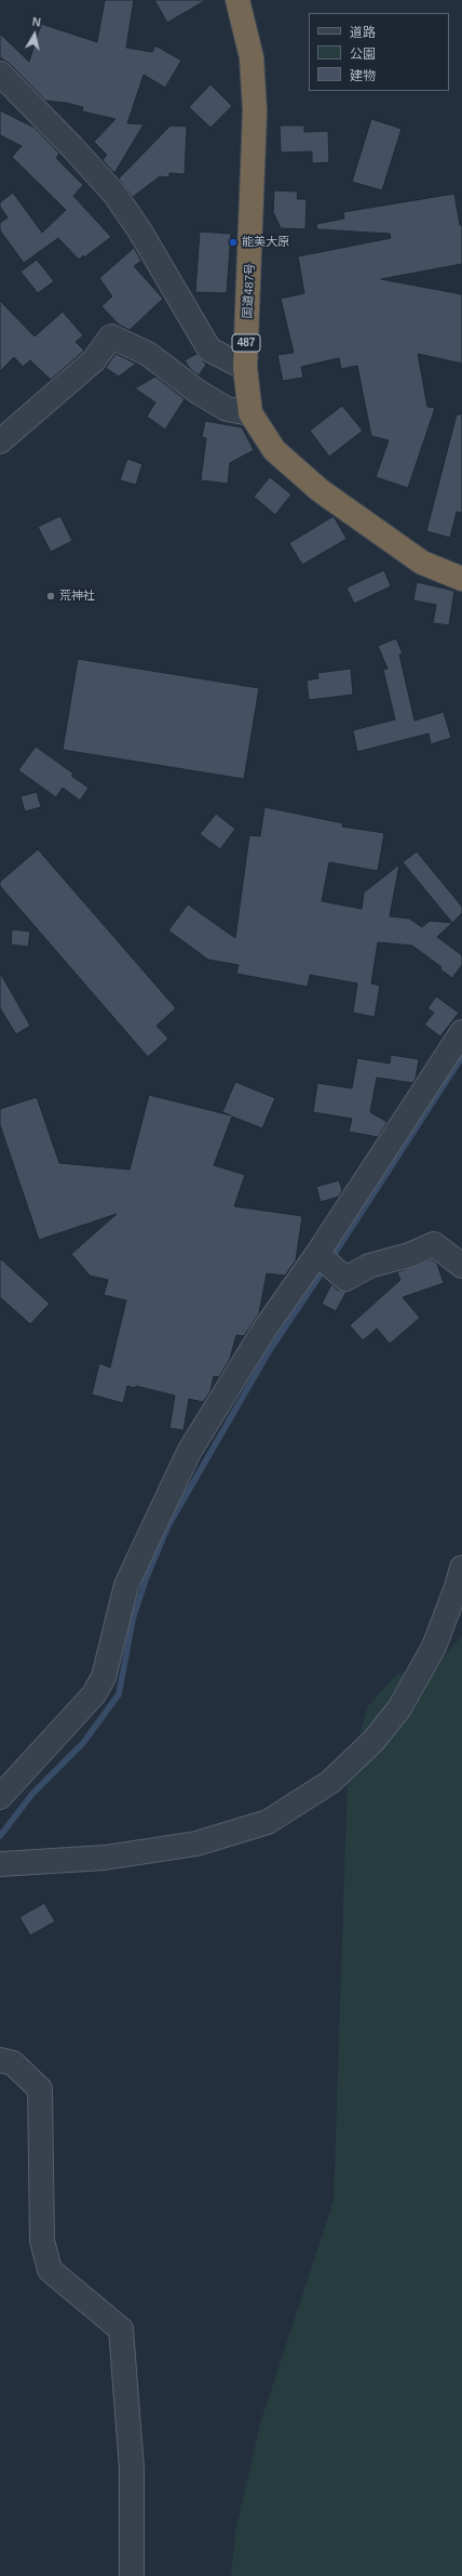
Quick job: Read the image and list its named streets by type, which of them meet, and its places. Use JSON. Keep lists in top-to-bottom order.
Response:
{
  "streets": {
    "highway": ["国道487号", "487"]
  },
  "places": ["能美大原", "荒神社"],
  "legend": ["道路", "公園", "建物"],
  "north": "top"
}
